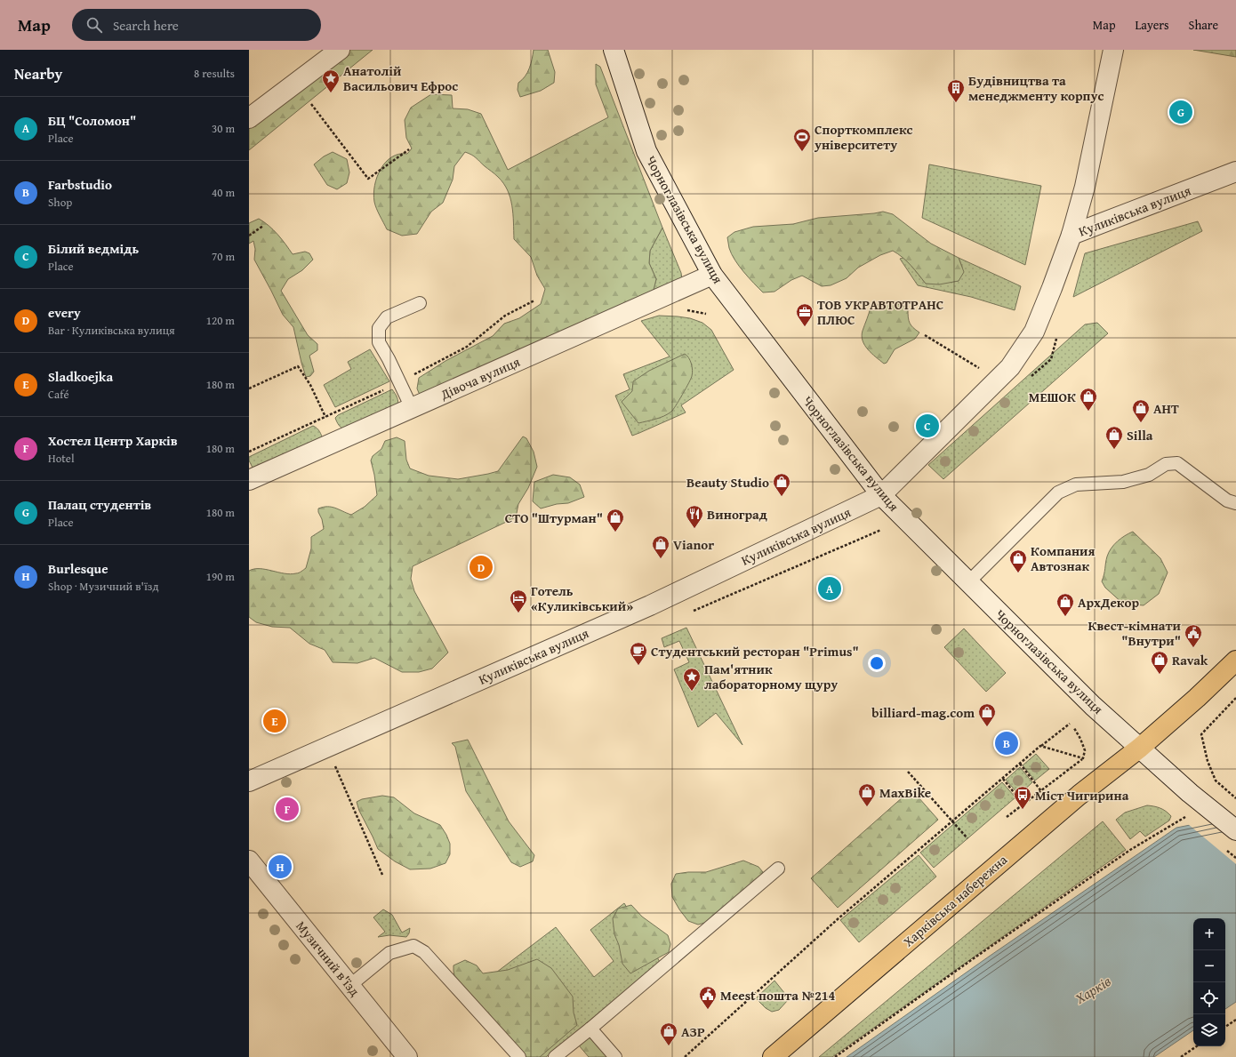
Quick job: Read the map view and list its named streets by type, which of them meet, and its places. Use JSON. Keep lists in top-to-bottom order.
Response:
{
  "streets": {
    "main road": ["Харківська набережна"],
    "street": [
      "Куликівська вулиця",
      "Чорноглазівська вулиця",
      "Дівоча вулиця",
      "Музичний в'їзд"
    ]
  },
  "crossings": [
    ["Куликівська вулиця", "Чорноглазівська вулиця"],
    ["Чорноглазівська вулиця", "Дівоча вулиця"],
    ["Чорноглазівська вулиця", "Харківська набережна"]
  ],
  "water": ["Харків"],
  "places": {
    "place": ["Анатолій Васильович Ефрос", "Пам'ятник лабораторному щуру"],
    "building": ["Будівництва та менеджменту корпус"],
    "sports": ["Спорткомплекс університету"],
    "office": ["ТОВ УКРАВТОТРАНС ПЛЮС"],
    "shop": [
      "МЕШОК",
      "АНТ",
      "Silla",
      "Beauty Studio",
      "СТО \"Штурман\"",
      "Vianor",
      "Компания Автознак",
      "АрхДекор",
      "Ravak",
      "billiard-mag.com",
      "MaxBike",
      "АЗР"
    ],
    "restaurant": ["Виноград"],
    "hotel": ["Готель «Куликівський»"],
    "public building": ["Квест-кімнати \"Внутри\"", "Meest пошта №214"],
    "cafe": ["Студентський ресторан \"Primus\""],
    "bus stop": ["Міст Чигирина"]
  },
  "page": {
    "header": "Map",
    "search": "Search here",
    "nav": ["Map", "Layers", "Share"],
    "heading": ["Nearby", "8 results"],
    "list": [
      {
        "mark": "A",
        "name": "БЦ \"Соломон\"",
        "note": "Place",
        "value": "30 m"
      },
      {
        "mark": "B",
        "name": "Farbstudio",
        "note": "Shop",
        "value": "40 m"
      },
      {
        "mark": "C",
        "name": "Білий ведмідь",
        "note": "Place",
        "value": "70 m"
      },
      {
        "mark": "D",
        "name": "every",
        "note": "Bar · Куликівська вулиця",
        "value": "120 m"
      },
      {
        "mark": "E",
        "name": "Sladkoejka",
        "note": "Café",
        "value": "180 m"
      },
      {
        "mark": "F",
        "name": "Хостел Центр Харків",
        "note": "Hotel",
        "value": "180 m"
      },
      {
        "mark": "G",
        "name": "Палац студентів",
        "note": "Place",
        "value": "180 m"
      },
      {
        "mark": "H",
        "name": "Burlesque",
        "note": "Shop · Музичний в'їзд",
        "value": "190 m"
      }
    ],
    "pins": [
      "G",
      "C",
      "D",
      "A",
      "E",
      "B",
      "F",
      "H"
    ],
    "map_buttons": ["+", "−"]
  }
}
